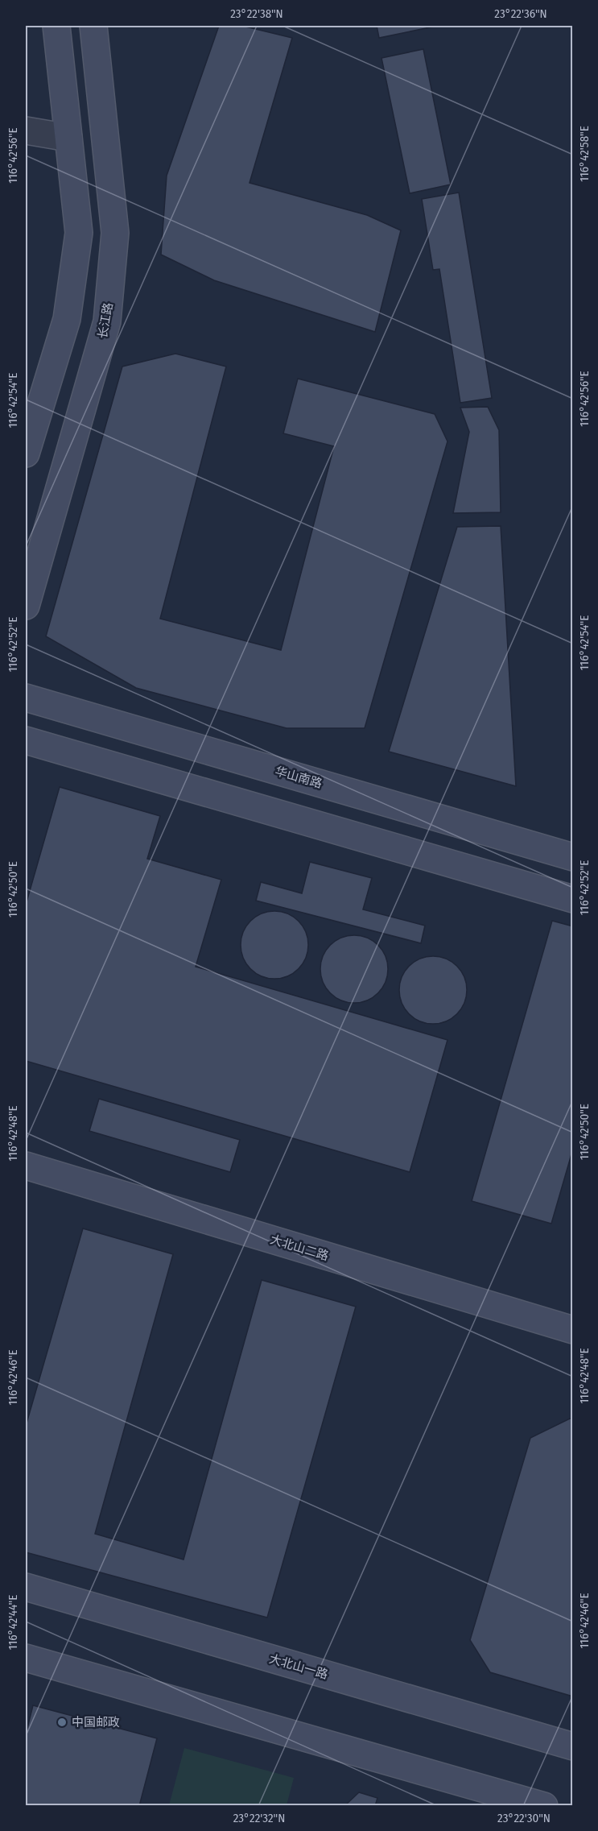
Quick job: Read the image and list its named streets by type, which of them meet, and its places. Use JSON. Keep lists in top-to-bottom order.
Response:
{
  "streets": {
    "street": [
      "长江路",
      "华山南路",
      "大北山二路",
      "大北山一路"
    ]
  },
  "places": ["中国邮政"],
  "coordinates": [
    "23°22'38\"N",
    "23°22'36\"N",
    "116°42'58\"E",
    "116°42'56\"E",
    "116°42'54\"E",
    "116°42'52\"E",
    "116°42'50\"E",
    "116°42'48\"E",
    "116°42'46\"E",
    "116°42'44\"E",
    "23°22'32\"N",
    "23°22'30\"N"
  ]
}
